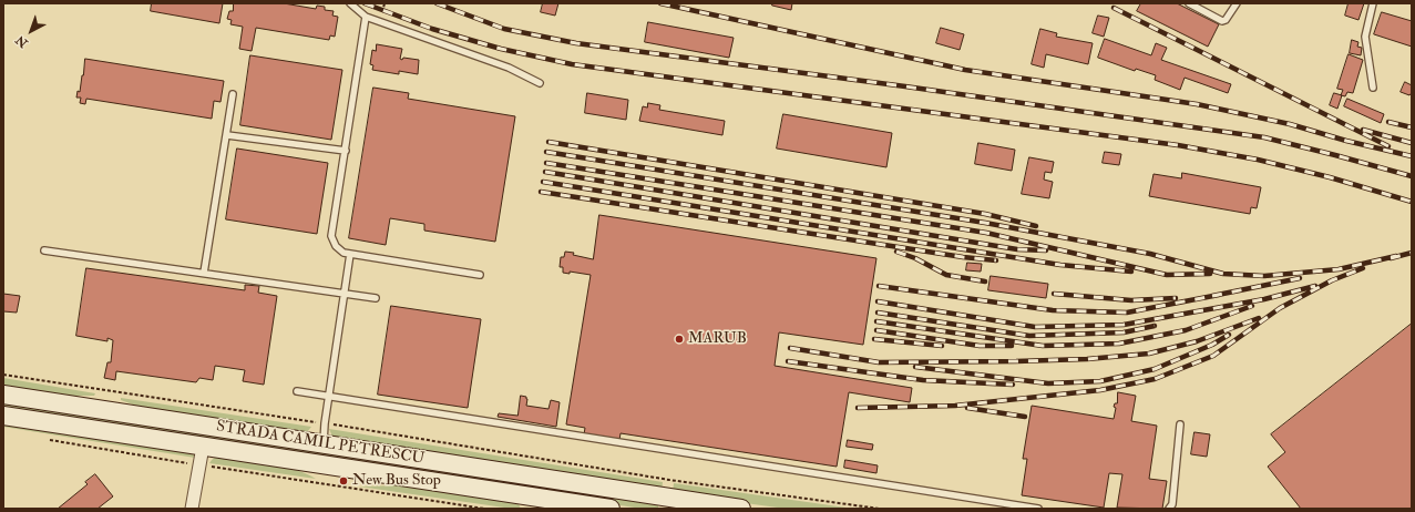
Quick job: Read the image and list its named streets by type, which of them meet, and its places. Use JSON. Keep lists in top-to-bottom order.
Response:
{
  "streets": {
    "street": ["STRADA CAMIL PETRESCU"]
  },
  "places": ["MARUB", "New Bus Stop"],
  "north": "bottom left"
}
